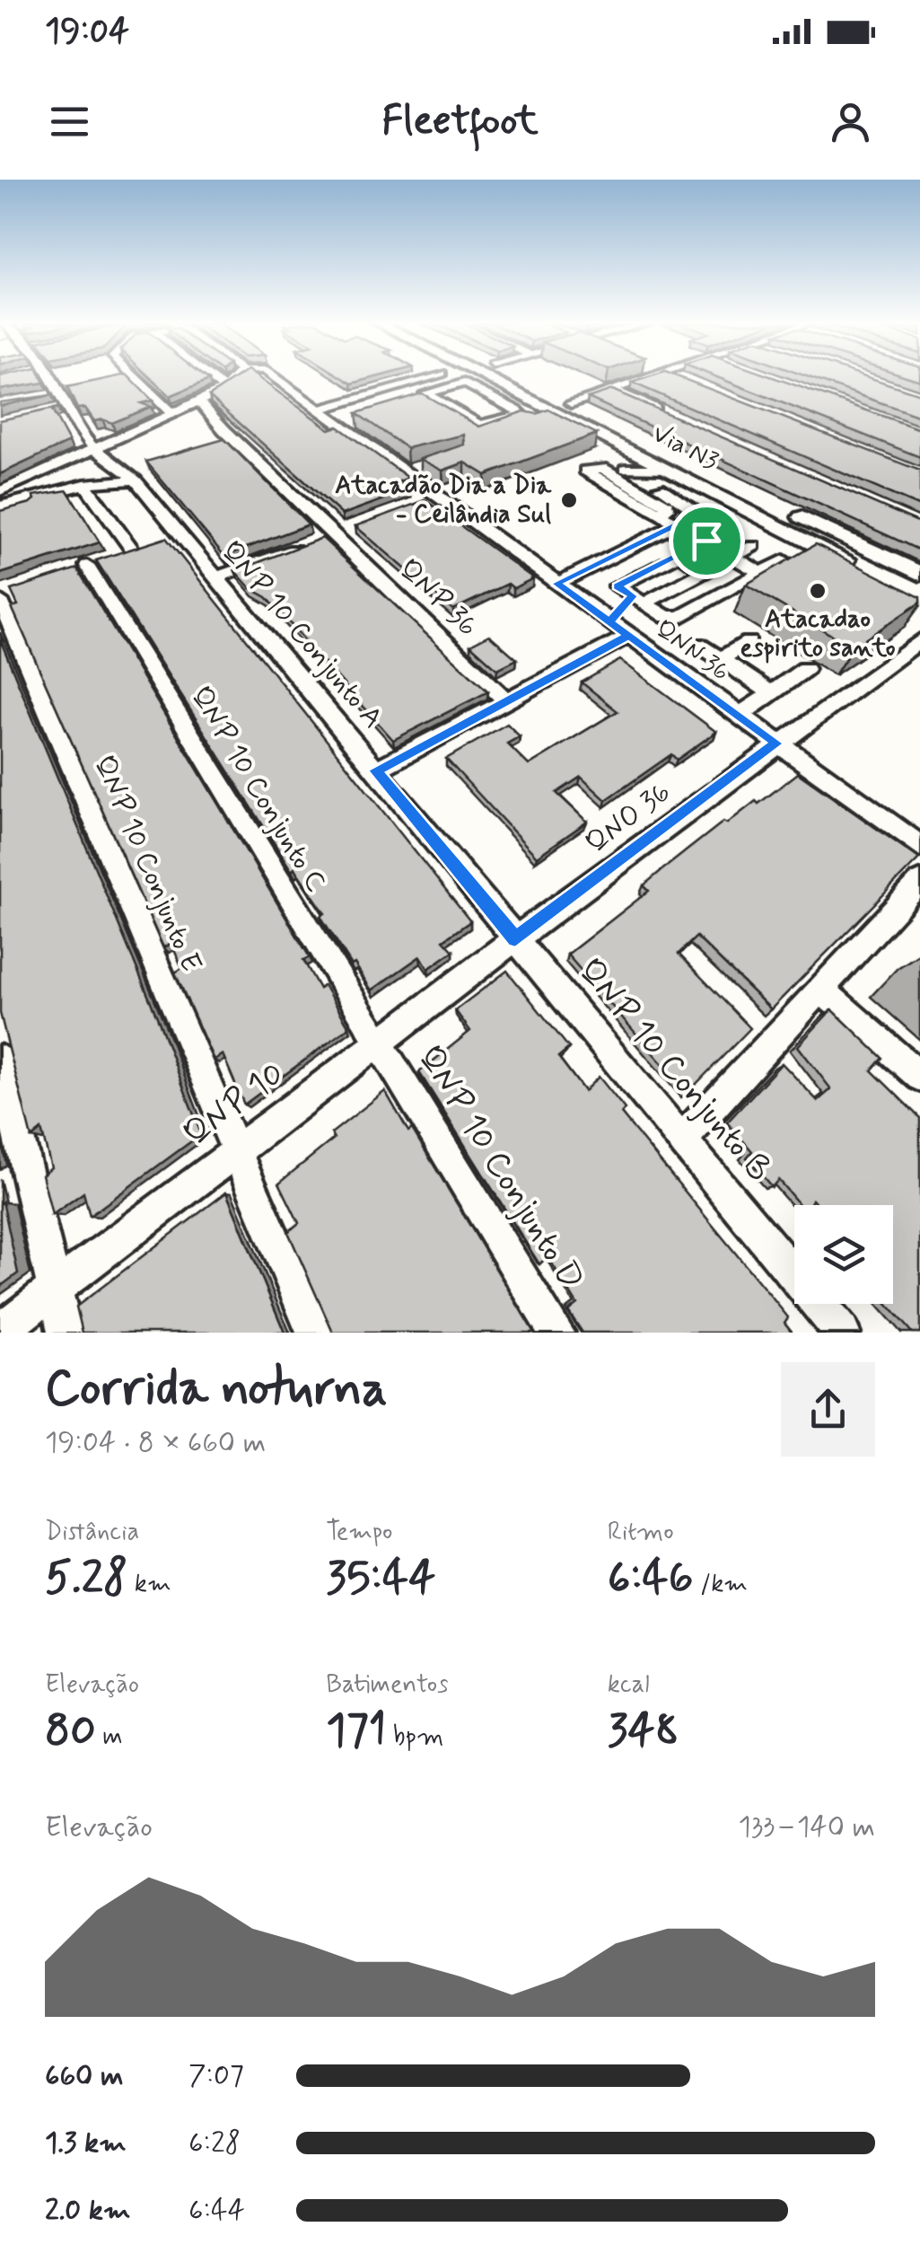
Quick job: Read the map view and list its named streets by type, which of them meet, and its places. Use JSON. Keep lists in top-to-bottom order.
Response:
{
  "streets": {
    "main road": ["Via N3"],
    "street": [
      "QNP 36",
      "QNP 10 Conjunto A",
      "QNN 36",
      "QNP 10 Conjunto C",
      "QNO 36",
      "QNP 10 Conjunto E",
      "QNP 10 Conjunto B",
      "QNP 10",
      "QNP 10 Conjunto D"
    ]
  },
  "crossings": [
    ["QNP 10 Conjunto A", "QNO 36"],
    ["QNP 10 Conjunto A", "QNP 10 Conjunto B"],
    ["QNP 10 Conjunto A", "QNP 10"],
    ["QNN 36", "QNO 36"],
    ["QNP 10 Conjunto C", "QNP 10"],
    ["QNP 10 Conjunto C", "QNP 10 Conjunto D"],
    ["QNO 36", "QNP 10 Conjunto B"],
    ["QNO 36", "QNP 10"],
    ["QNP 10 Conjunto E", "QNP 10"],
    ["QNP 10 Conjunto B", "QNP 10"],
    ["QNP 10", "QNP 10 Conjunto D"]
  ],
  "places": ["Atacadão Dia a Dia - Ceilândia Sul", "Atacadao espirito santo"],
  "page": {
    "status": "19:04",
    "header": "Fleetfoot",
    "heading": ["Corrida noturna", "19:04 · 8 × 660 m"],
    "stats": [
      ["Distância", "5.28 km"],
      ["Tempo", "35:44"],
      ["Ritmo", "6:46 /km"],
      ["Elevação", "80 m"],
      ["Batimentos", "171 bpm"],
      ["kcal", "348"]
    ],
    "chart": ["Elevação", "133–140 m"],
    "list": [
      {
        "name": "660 m",
        "note": "7:07"
      },
      {
        "name": "1.3 km",
        "note": "6:28"
      },
      {
        "name": "2.0 km",
        "note": "6:44"
      }
    ]
  }
}
